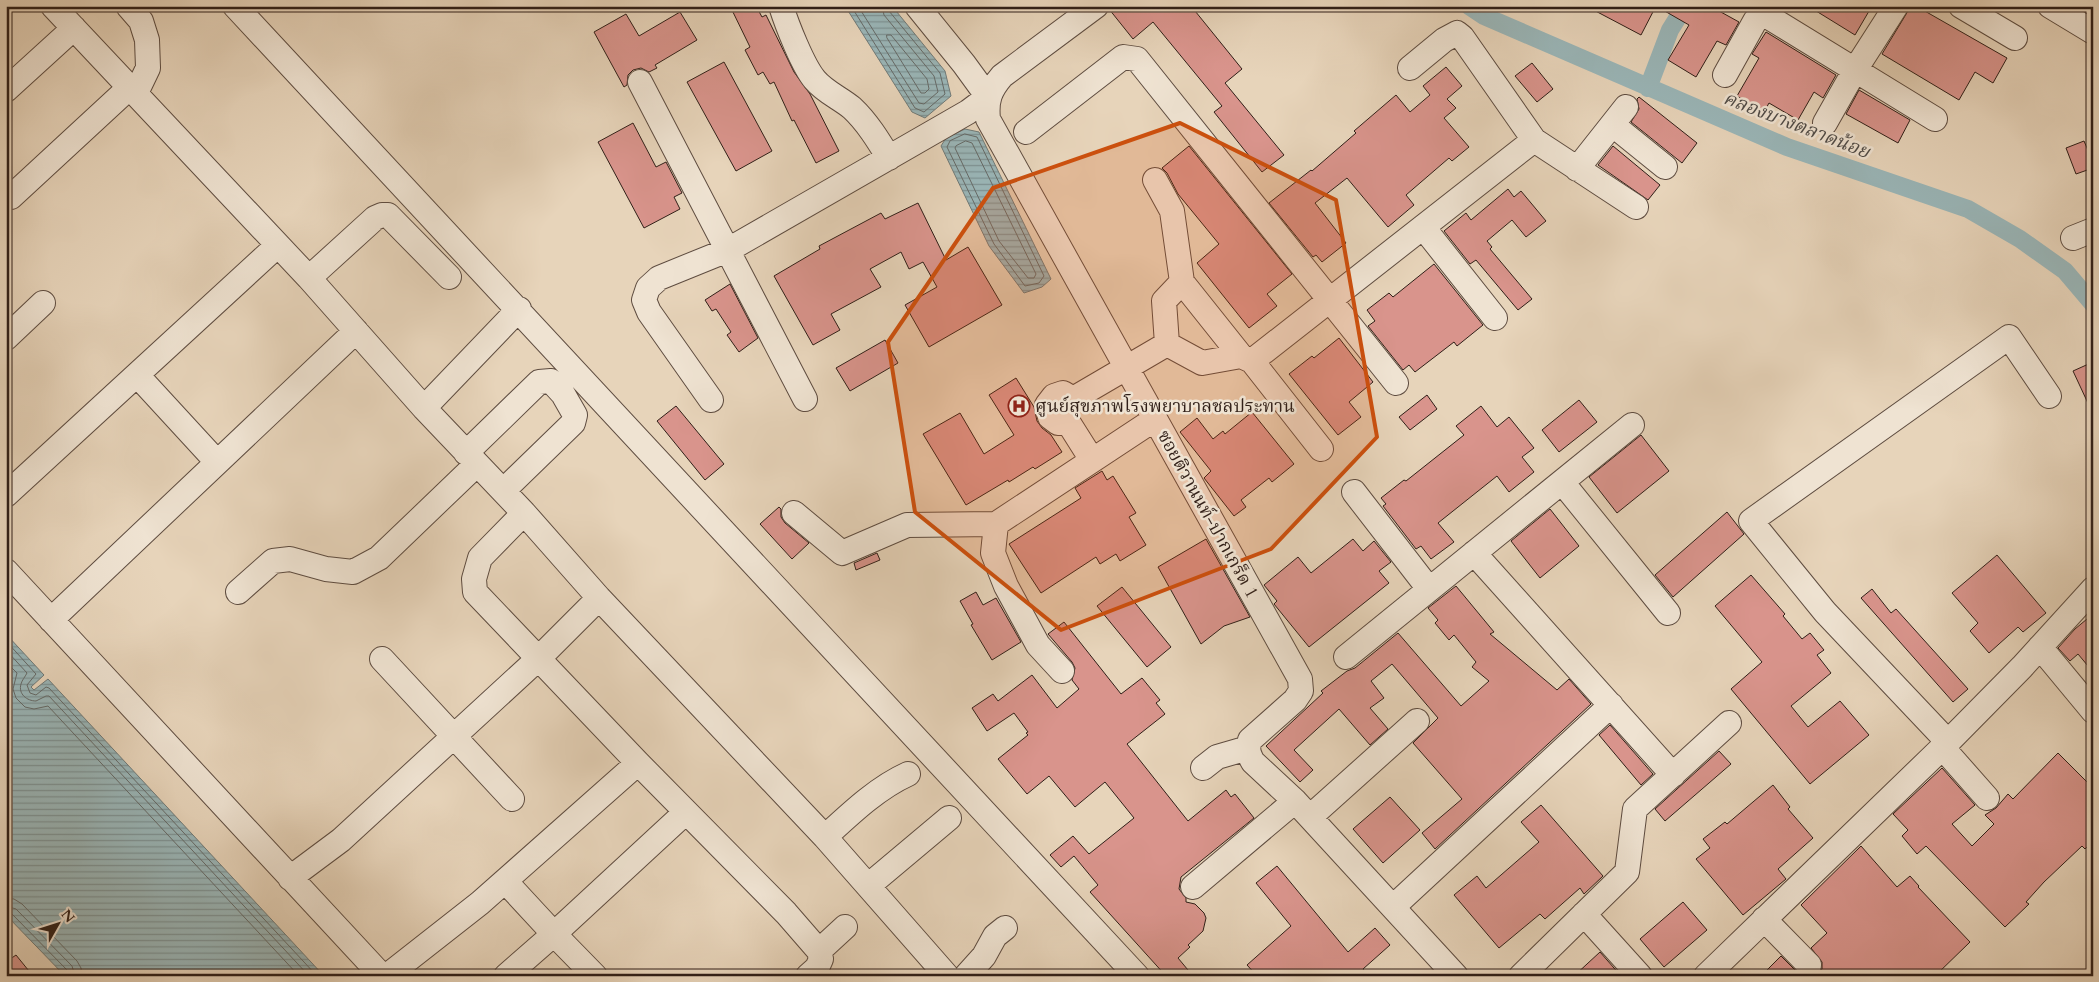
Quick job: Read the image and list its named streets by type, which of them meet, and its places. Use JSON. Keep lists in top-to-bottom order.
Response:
{
  "streets": {
    "street": ["ซอยติวานนท์-ปากเกร็ด 1"]
  },
  "water": ["คลองบางตลาดน้อย"],
  "places": {
    "hospital": ["ศูนย์สุขภาพโรงพยาบาลชลประทาน"]
  },
  "north": "top right"
}
